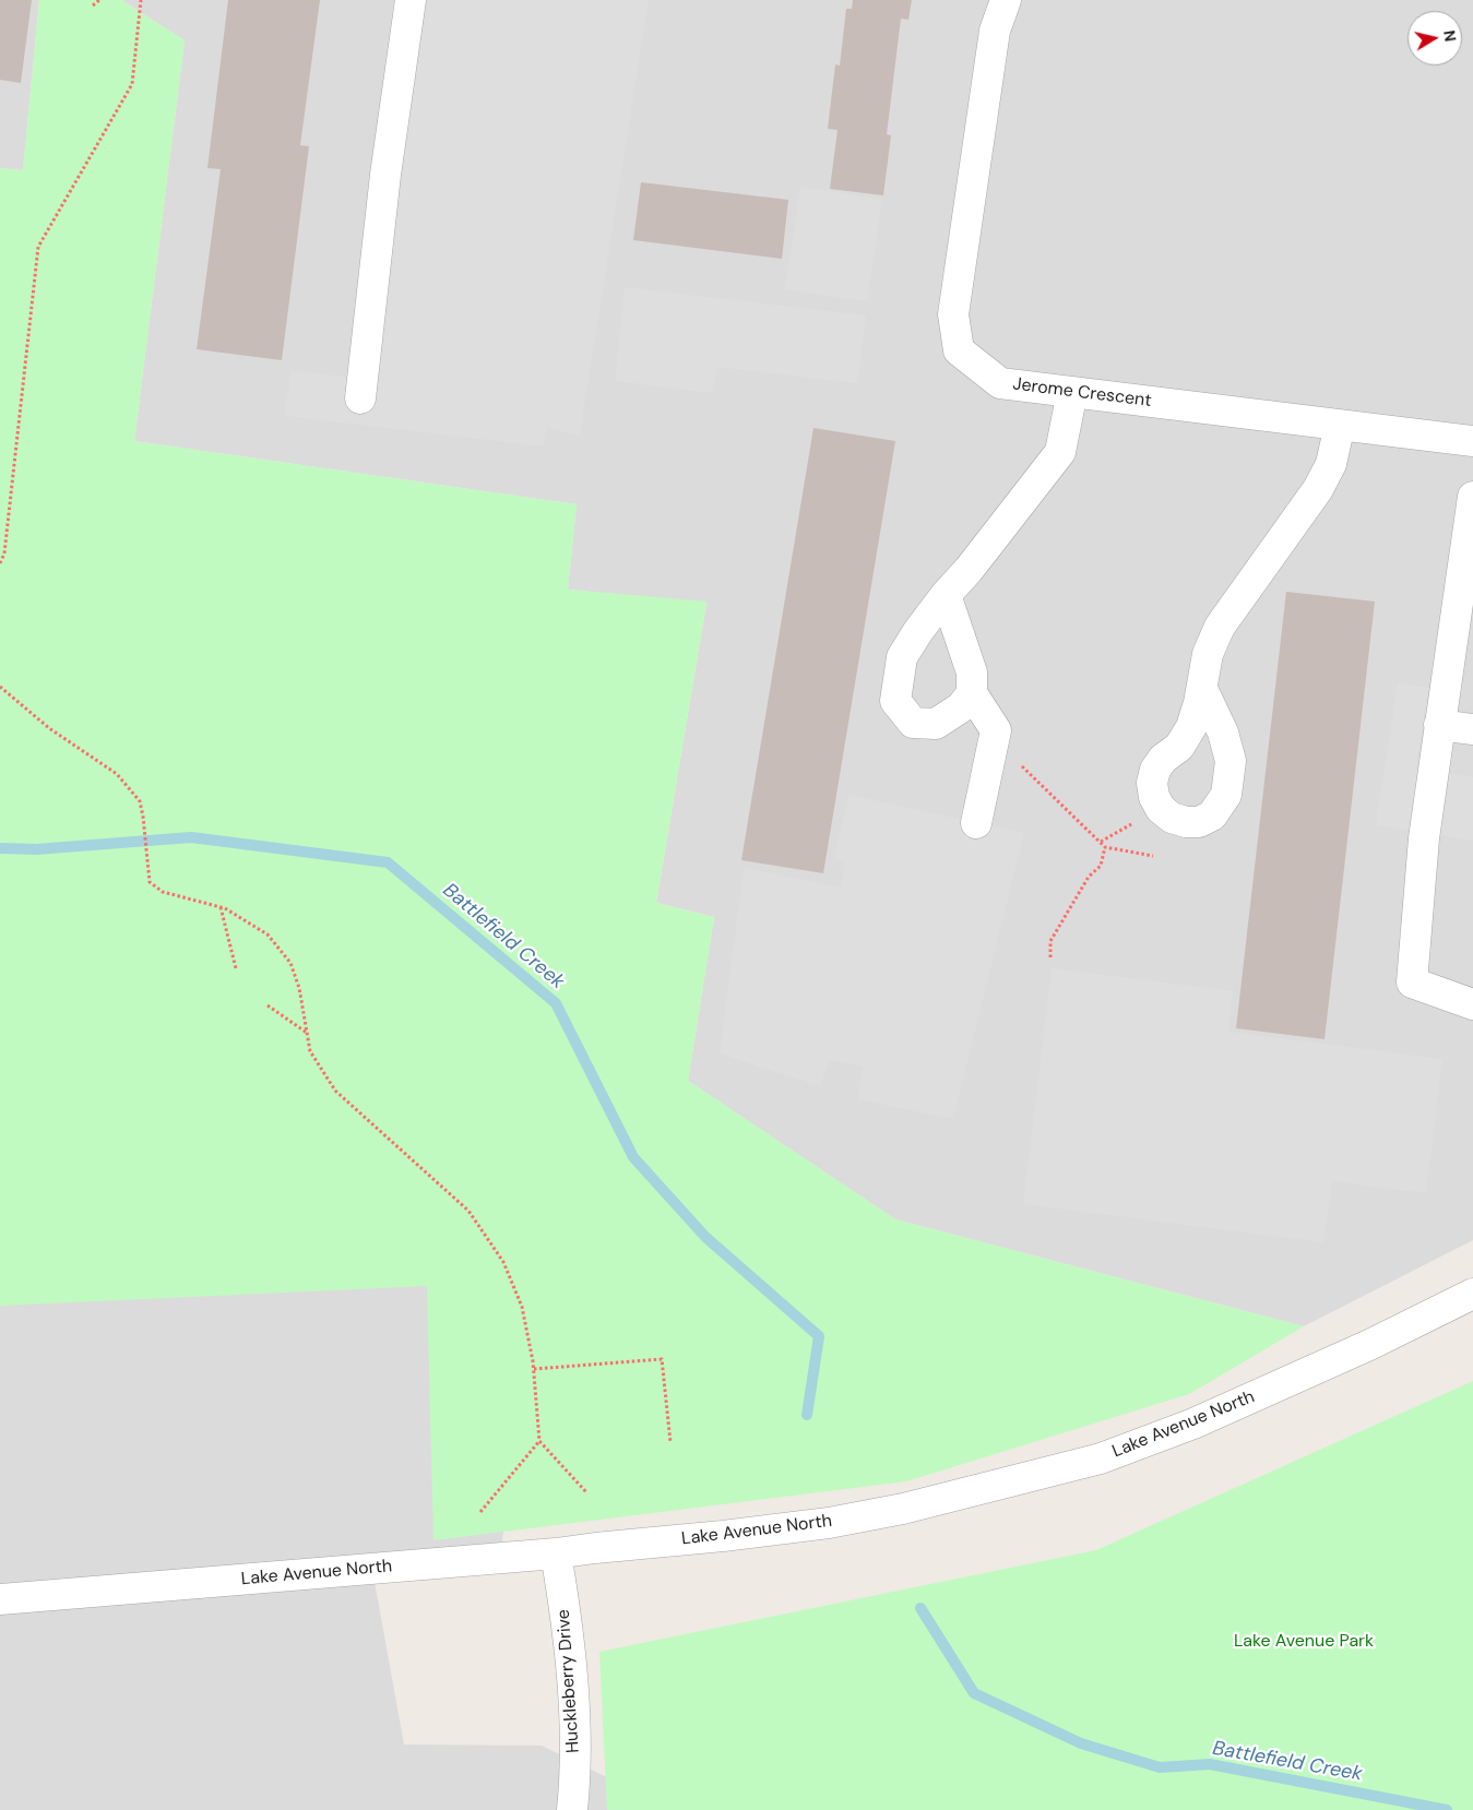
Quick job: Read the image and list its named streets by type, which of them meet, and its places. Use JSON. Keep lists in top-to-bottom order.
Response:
{
  "streets": {
    "street": ["Jerome Crescent", "Lake Avenue North", "Huckleberry Drive"]
  },
  "crossings": [
    ["Lake Avenue North", "Huckleberry Drive"]
  ],
  "water": ["Battlefield Creek"],
  "parks": ["Lake Avenue Park"],
  "north": "right"
}
